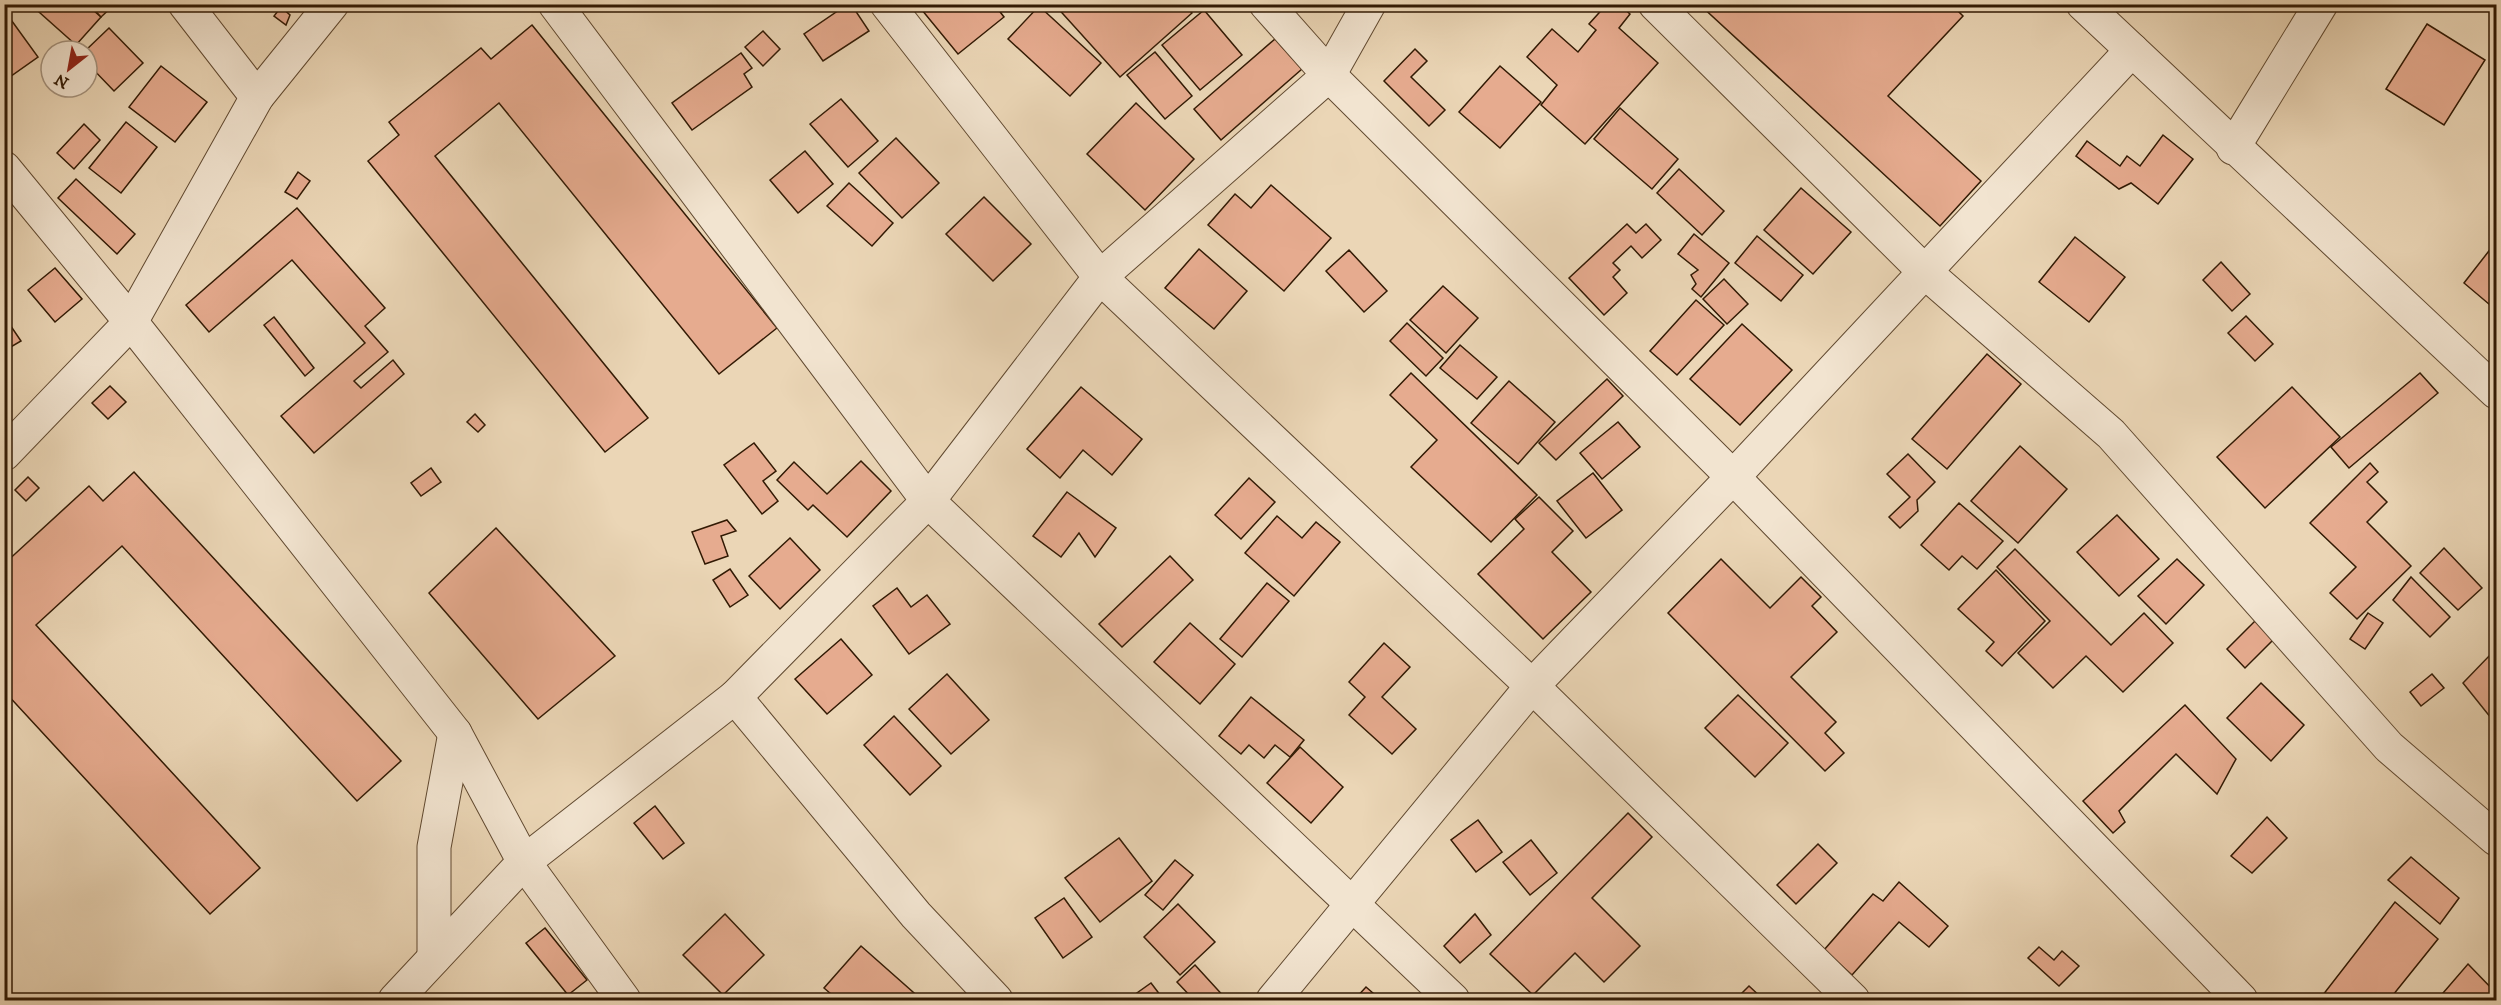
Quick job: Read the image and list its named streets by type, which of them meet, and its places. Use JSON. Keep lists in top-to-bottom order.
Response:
{
  "north": "bottom left"
}
